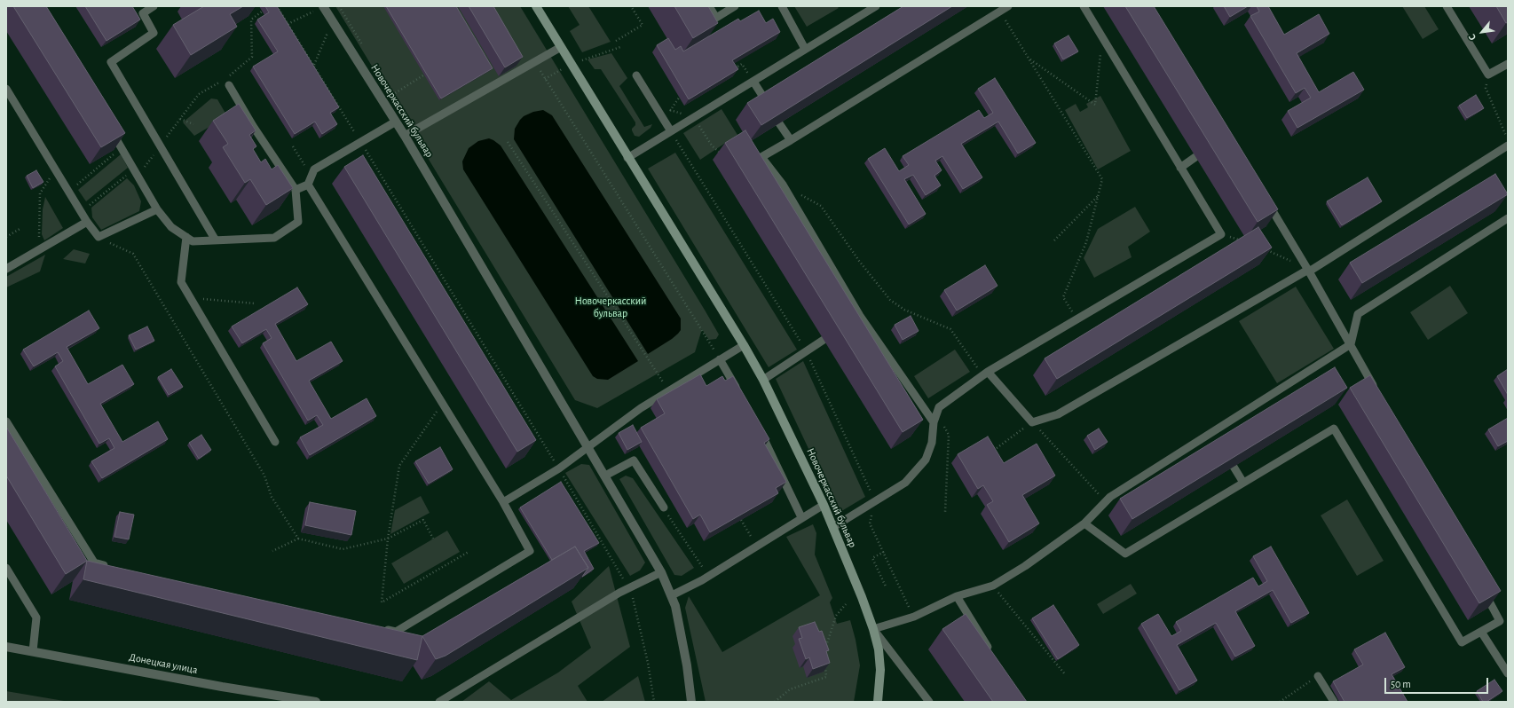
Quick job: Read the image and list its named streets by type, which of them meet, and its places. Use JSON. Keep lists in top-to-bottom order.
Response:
{
  "streets": {
    "street": ["Новочеркасский бульвар", "Донецкая улица"]
  },
  "parks": ["Новочеркасский бульвар"],
  "scale_bar": "50 m",
  "north": "bottom left"
}
